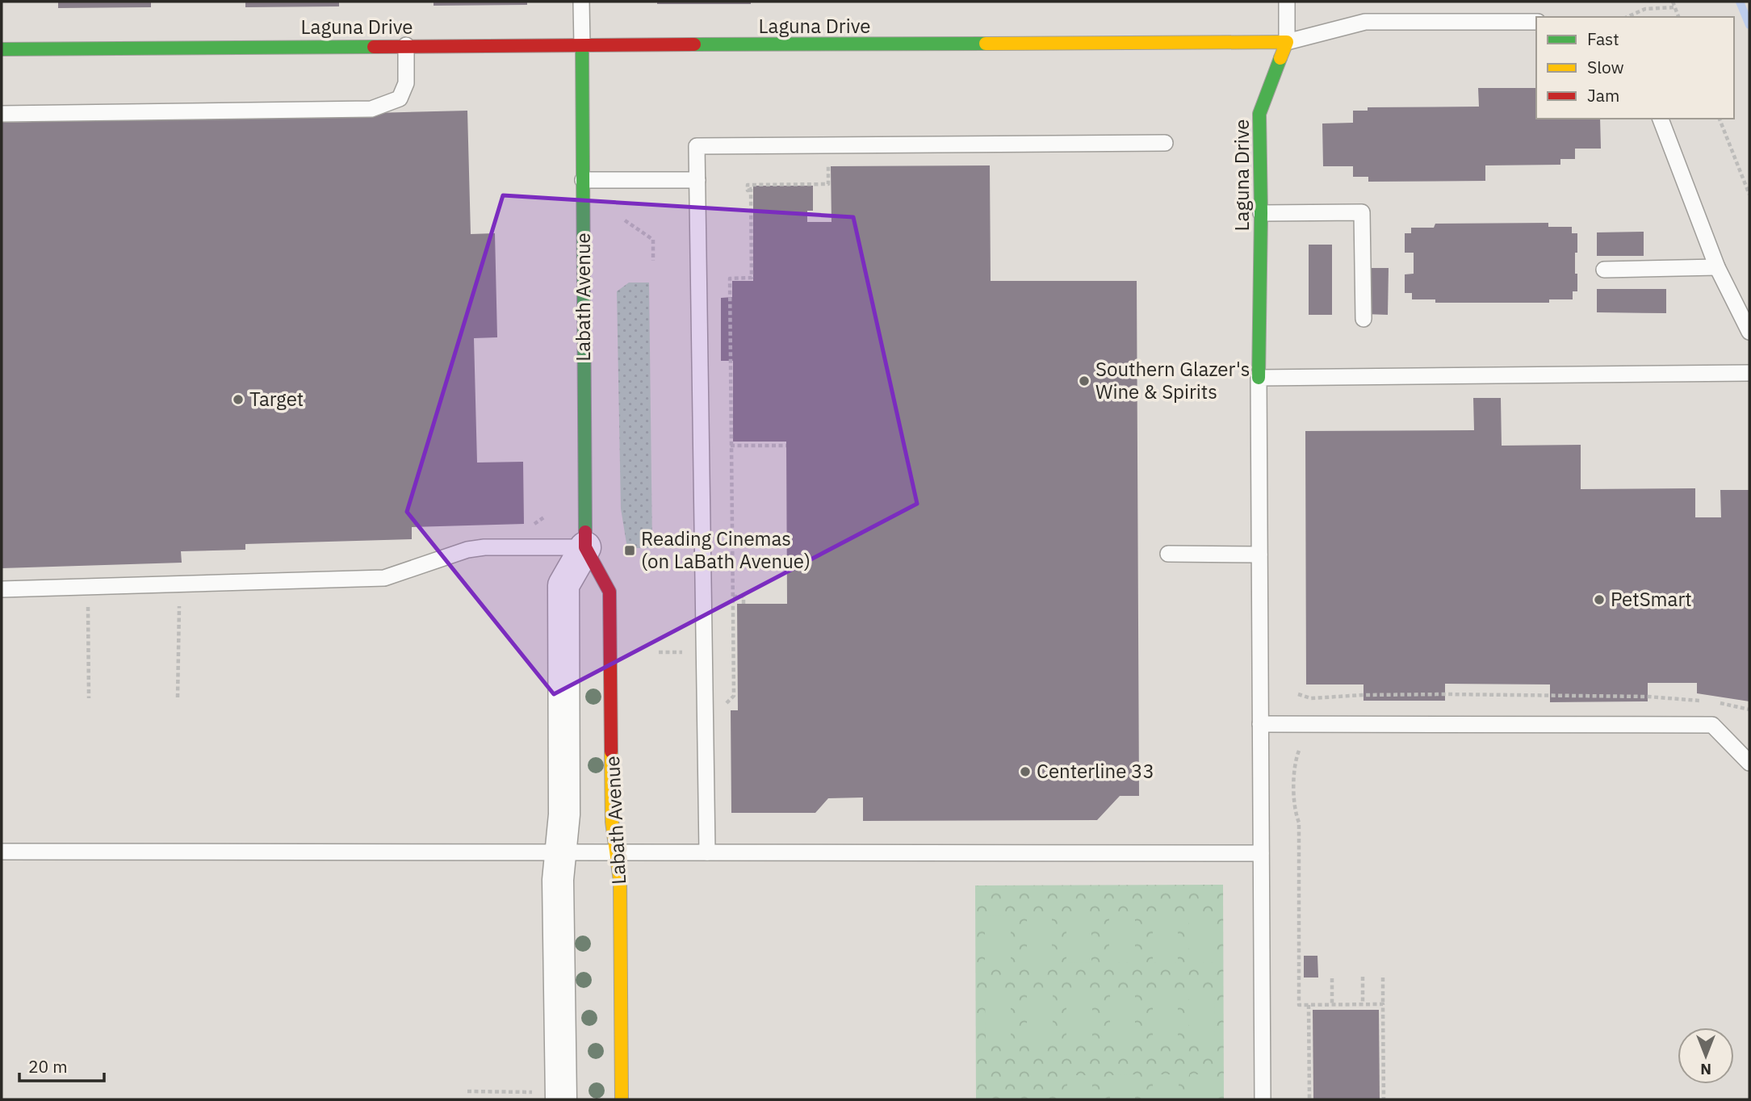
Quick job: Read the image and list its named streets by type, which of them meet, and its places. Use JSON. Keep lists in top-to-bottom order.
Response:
{
  "streets": {
    "street": ["Laguna Drive", "Labath Avenue"]
  },
  "crossings": [
    ["Laguna Drive", "Labath Avenue"]
  ],
  "places": {
    "other": [
      "Southern Glazer's Wine & Spirits",
      "Target",
      "PetSmart",
      "Centerline 33"
    ],
    "transit": ["Reading Cinemas (on LaBath Avenue)"]
  },
  "legend": ["Fast", "Slow", "Jam"],
  "scale_bar": "20 m",
  "north": "bottom"
}
